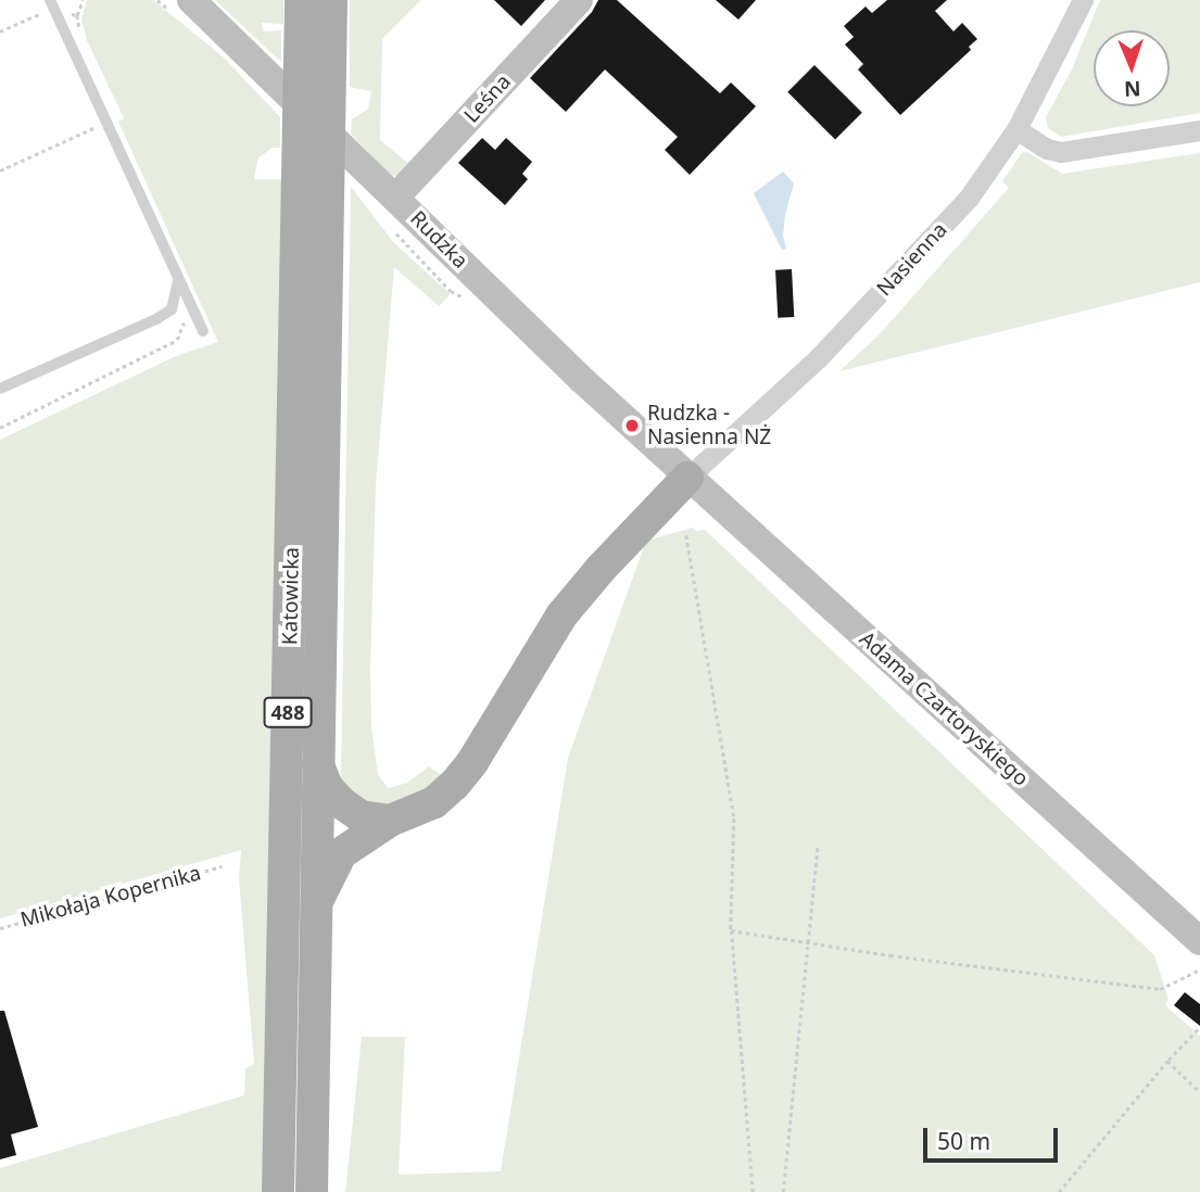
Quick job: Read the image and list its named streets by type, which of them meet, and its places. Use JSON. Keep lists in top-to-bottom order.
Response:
{
  "streets": {
    "main road": ["Katowicka", "488"],
    "street": [
      "Leśna",
      "Rudzka",
      "Nasienna",
      "Adama Czartoryskiego"
    ],
    "path": ["Mikołaja Kopernika"]
  },
  "crossings": [
    ["Leśna", "Rudzka"],
    ["Rudzka", "Nasienna"],
    ["Rudzka", "Adama Czartoryskiego"],
    ["Nasienna", "Adama Czartoryskiego"]
  ],
  "places": ["Rudzka - Nasienna NŻ"],
  "scale_bar": "50 m",
  "north": "bottom"
}
